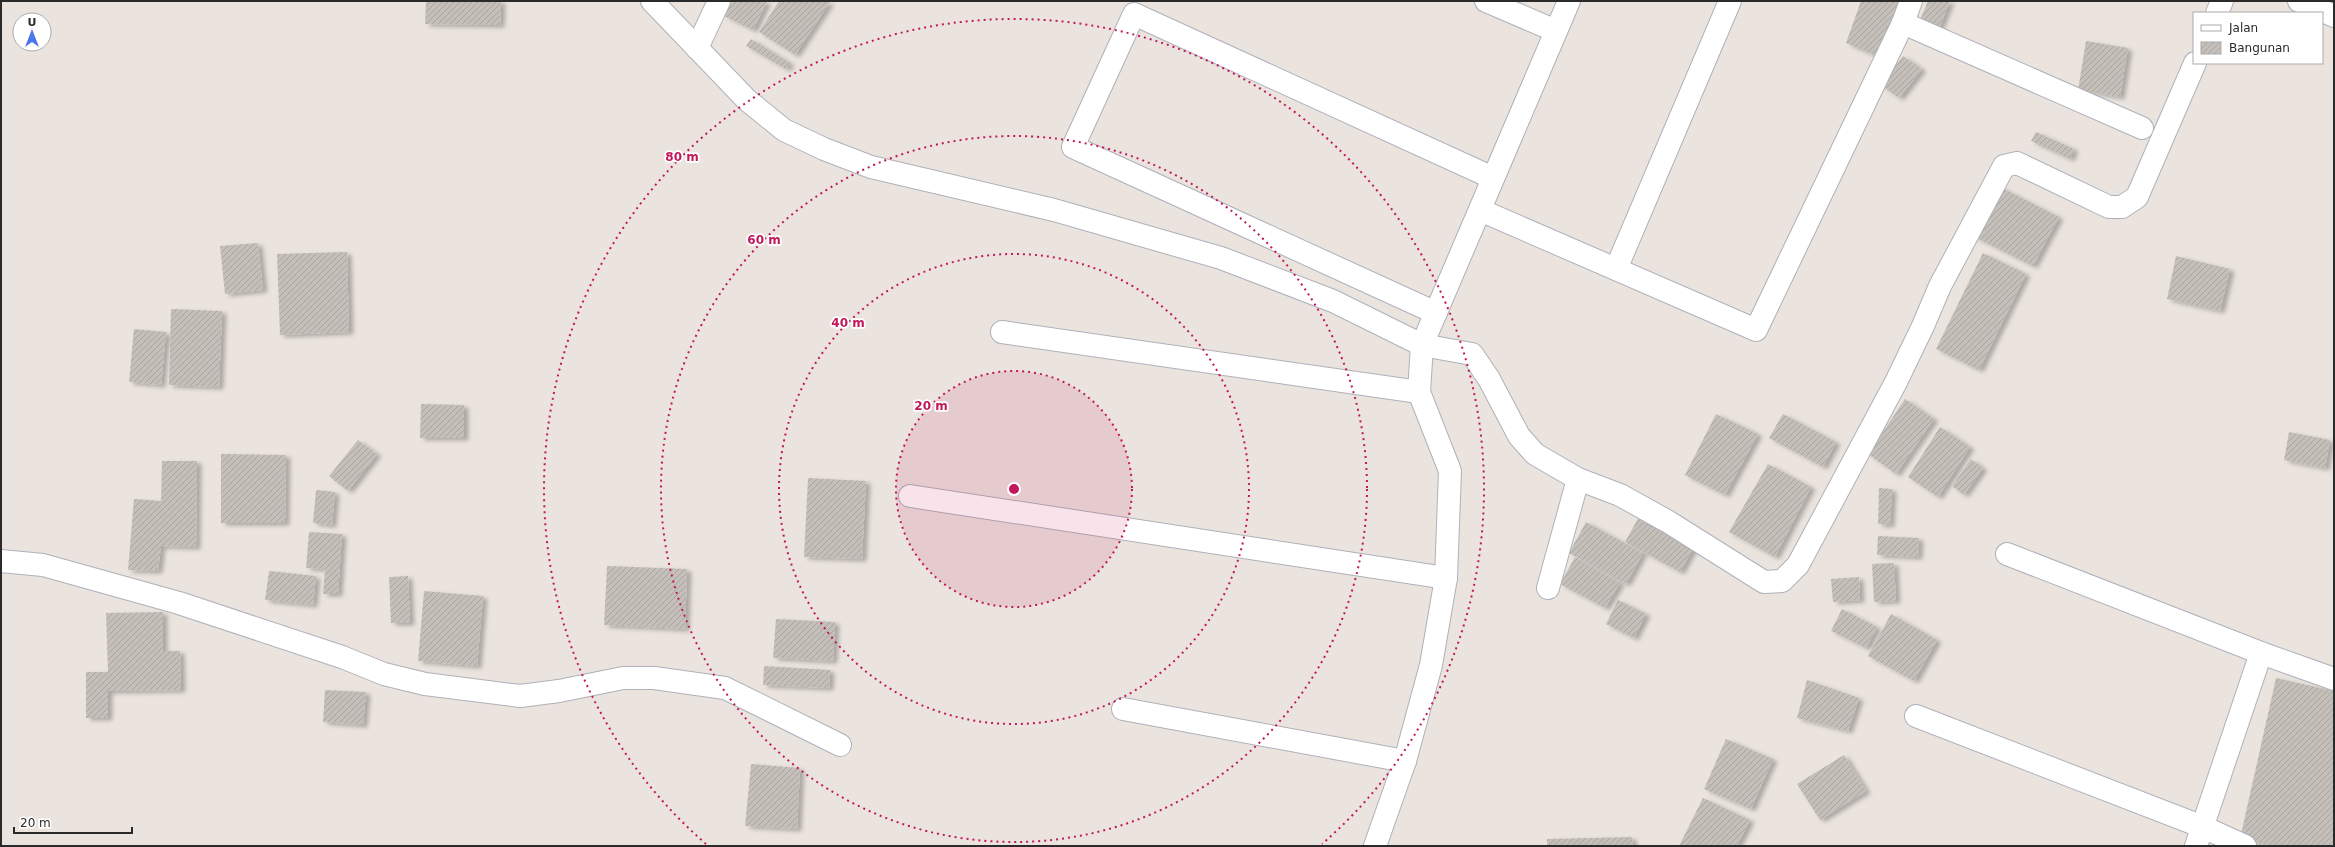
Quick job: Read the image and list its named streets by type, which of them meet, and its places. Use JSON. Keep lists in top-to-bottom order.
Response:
{
  "legend": ["Jalan", "Bangunan"],
  "scale_bar": "20 m",
  "north": "top",
  "rings": [
    "80 m",
    "60 m",
    "40 m",
    "20 m"
  ]
}
